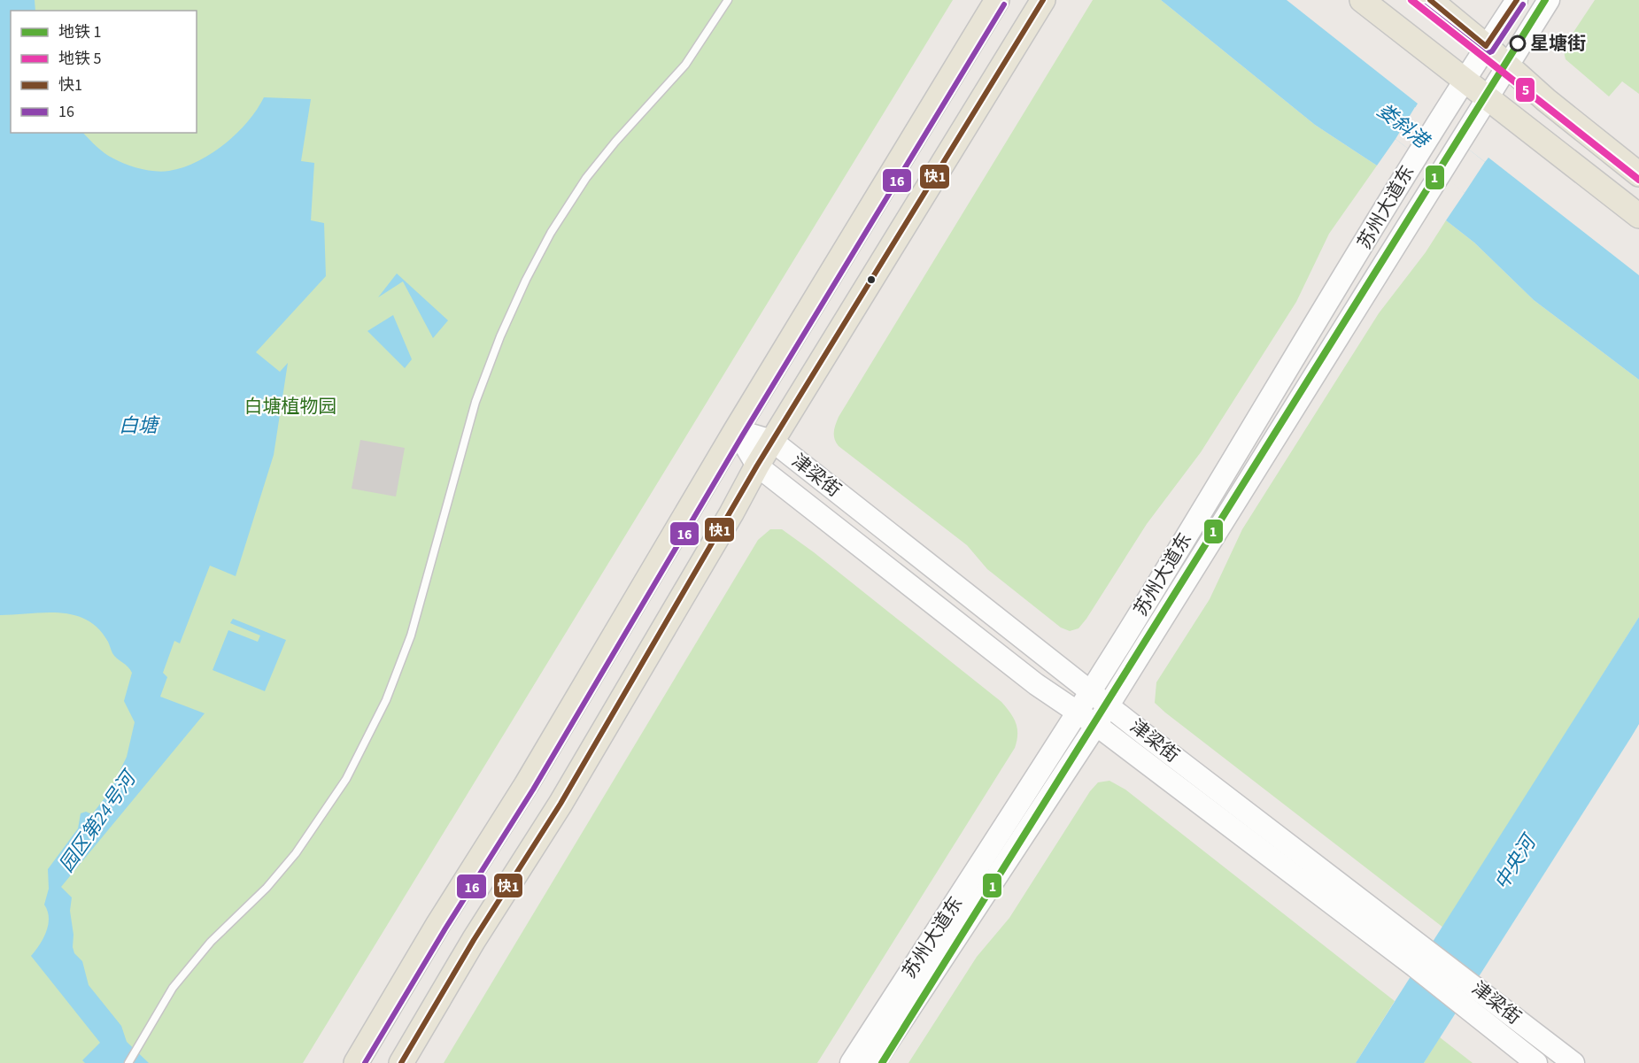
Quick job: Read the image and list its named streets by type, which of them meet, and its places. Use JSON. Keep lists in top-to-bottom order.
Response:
{
  "streets": {
    "main road": ["苏州大道东", "津梁街"]
  },
  "crossings": [
    ["苏州大道东", "津梁街"]
  ],
  "water": [
    "娄斜港",
    "白塘",
    "园区第24号河",
    "中央河"
  ],
  "parks": ["白塘植物园"],
  "places": ["星塘街"],
  "lines": [
    "metro line 1",
    "metro line 5",
    "transit line 快1",
    "transit line 16"
  ],
  "legend": [
    "地铁 1",
    "地铁 5",
    "快1",
    "16"
  ]
}
